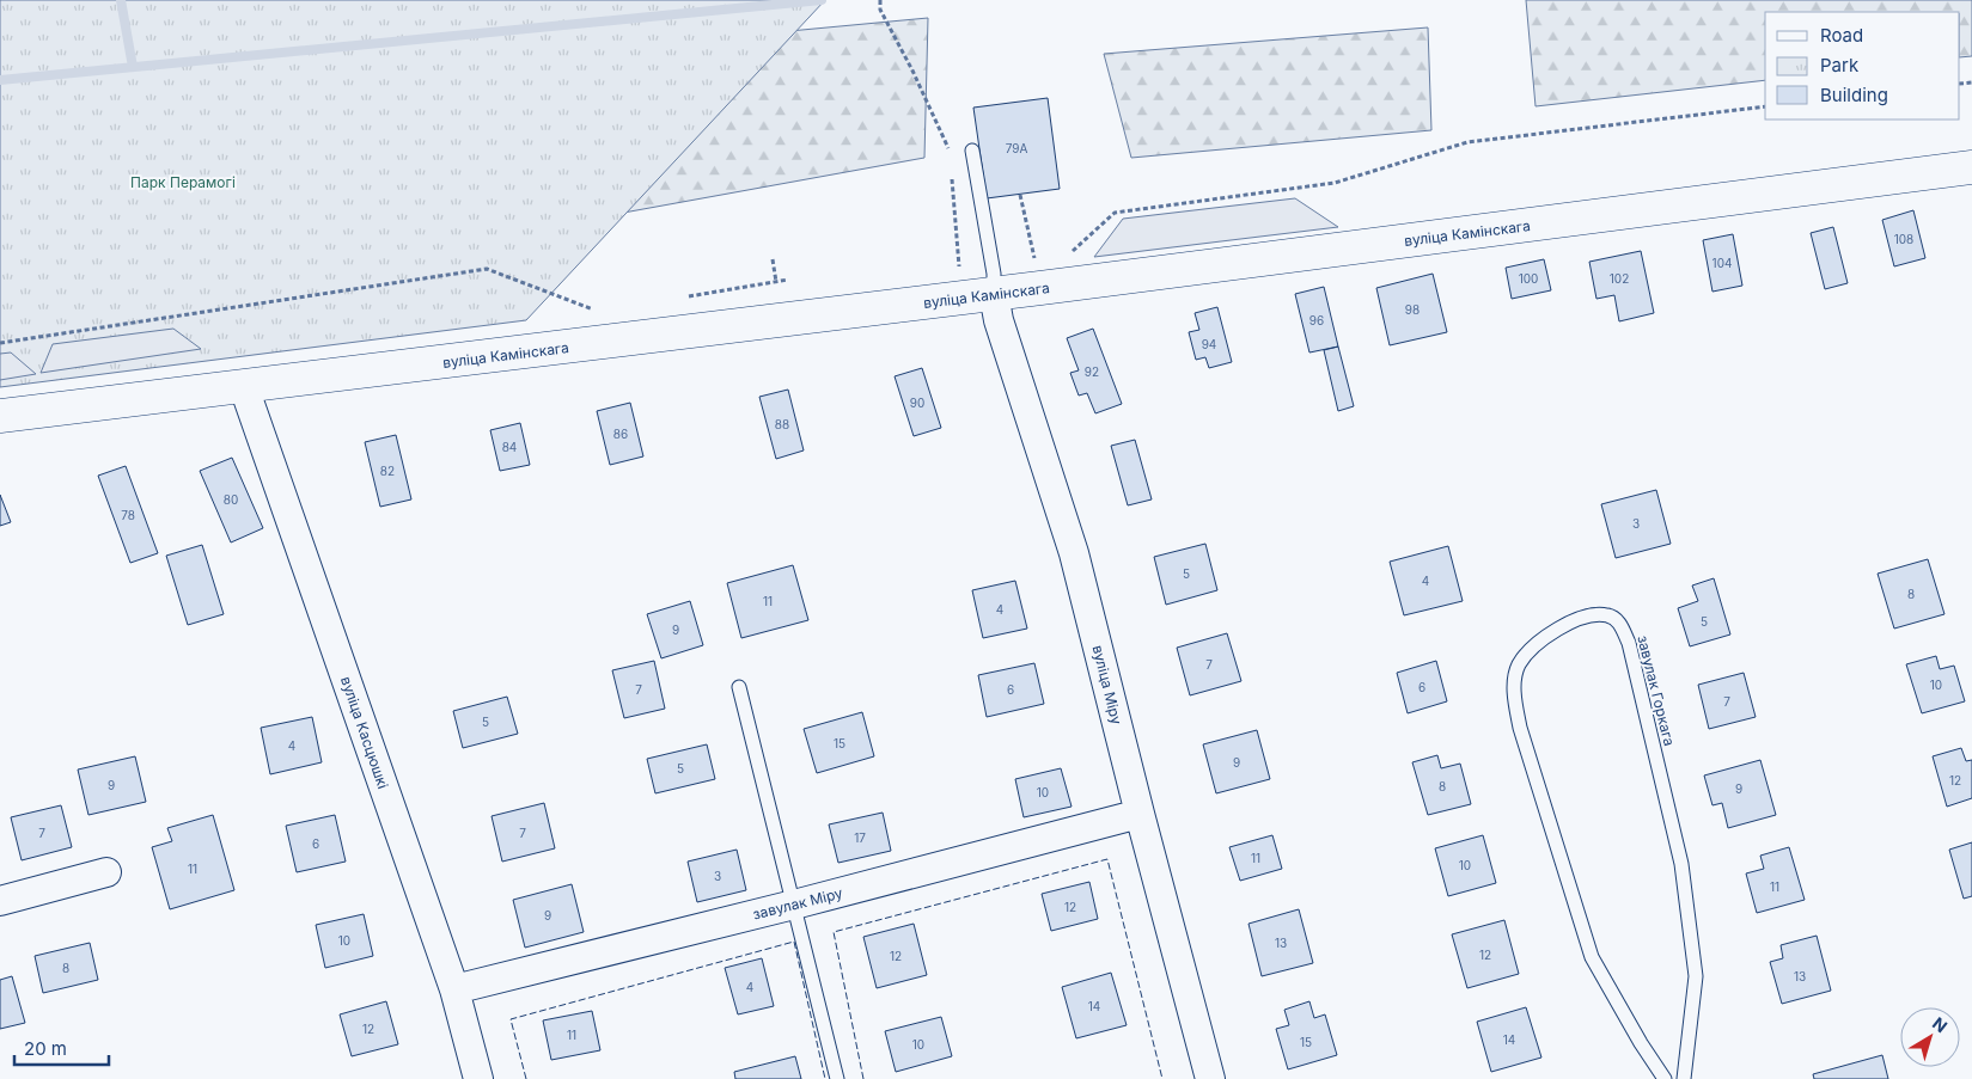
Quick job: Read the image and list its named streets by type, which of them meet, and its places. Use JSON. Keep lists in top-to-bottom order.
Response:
{
  "streets": {
    "main road": ["вуліца Камінскага"],
    "street": ["вуліца Міру", "вуліца Касцюшкі", "завулак Міру"],
    "lane": ["завулак Горкага"]
  },
  "crossings": [
    ["вуліца Камінскага", "вуліца Міру"],
    ["вуліца Камінскага", "вуліца Касцюшкі"],
    ["вуліца Міру", "завулак Міру"],
    ["вуліца Касцюшкі", "завулак Міру"]
  ],
  "parks": ["Парк Перамогі"],
  "house_numbers": [
    "79А",
    "108",
    "104",
    "100",
    "102",
    "98",
    "96",
    "94",
    "92",
    "90",
    "88",
    "86",
    "84",
    "82",
    "80",
    "78",
    "3",
    "5",
    "4",
    "8",
    "11",
    "4",
    "5",
    "9",
    "7",
    "10",
    "6",
    "7",
    "6",
    "7",
    "5",
    "15",
    "4",
    "9",
    "5",
    "12",
    "9",
    "8",
    "9",
    "10",
    "7",
    "7",
    "17",
    "6",
    "11",
    "10",
    "11",
    "3",
    "11",
    "12",
    "9",
    "10",
    "13",
    "12",
    "12",
    "8",
    "13",
    "4",
    "14",
    "12",
    "11",
    "14",
    "15",
    "10"
  ],
  "legend": ["Road", "Park", "Building"],
  "scale_bar": "20 m",
  "north": "top right"
}
